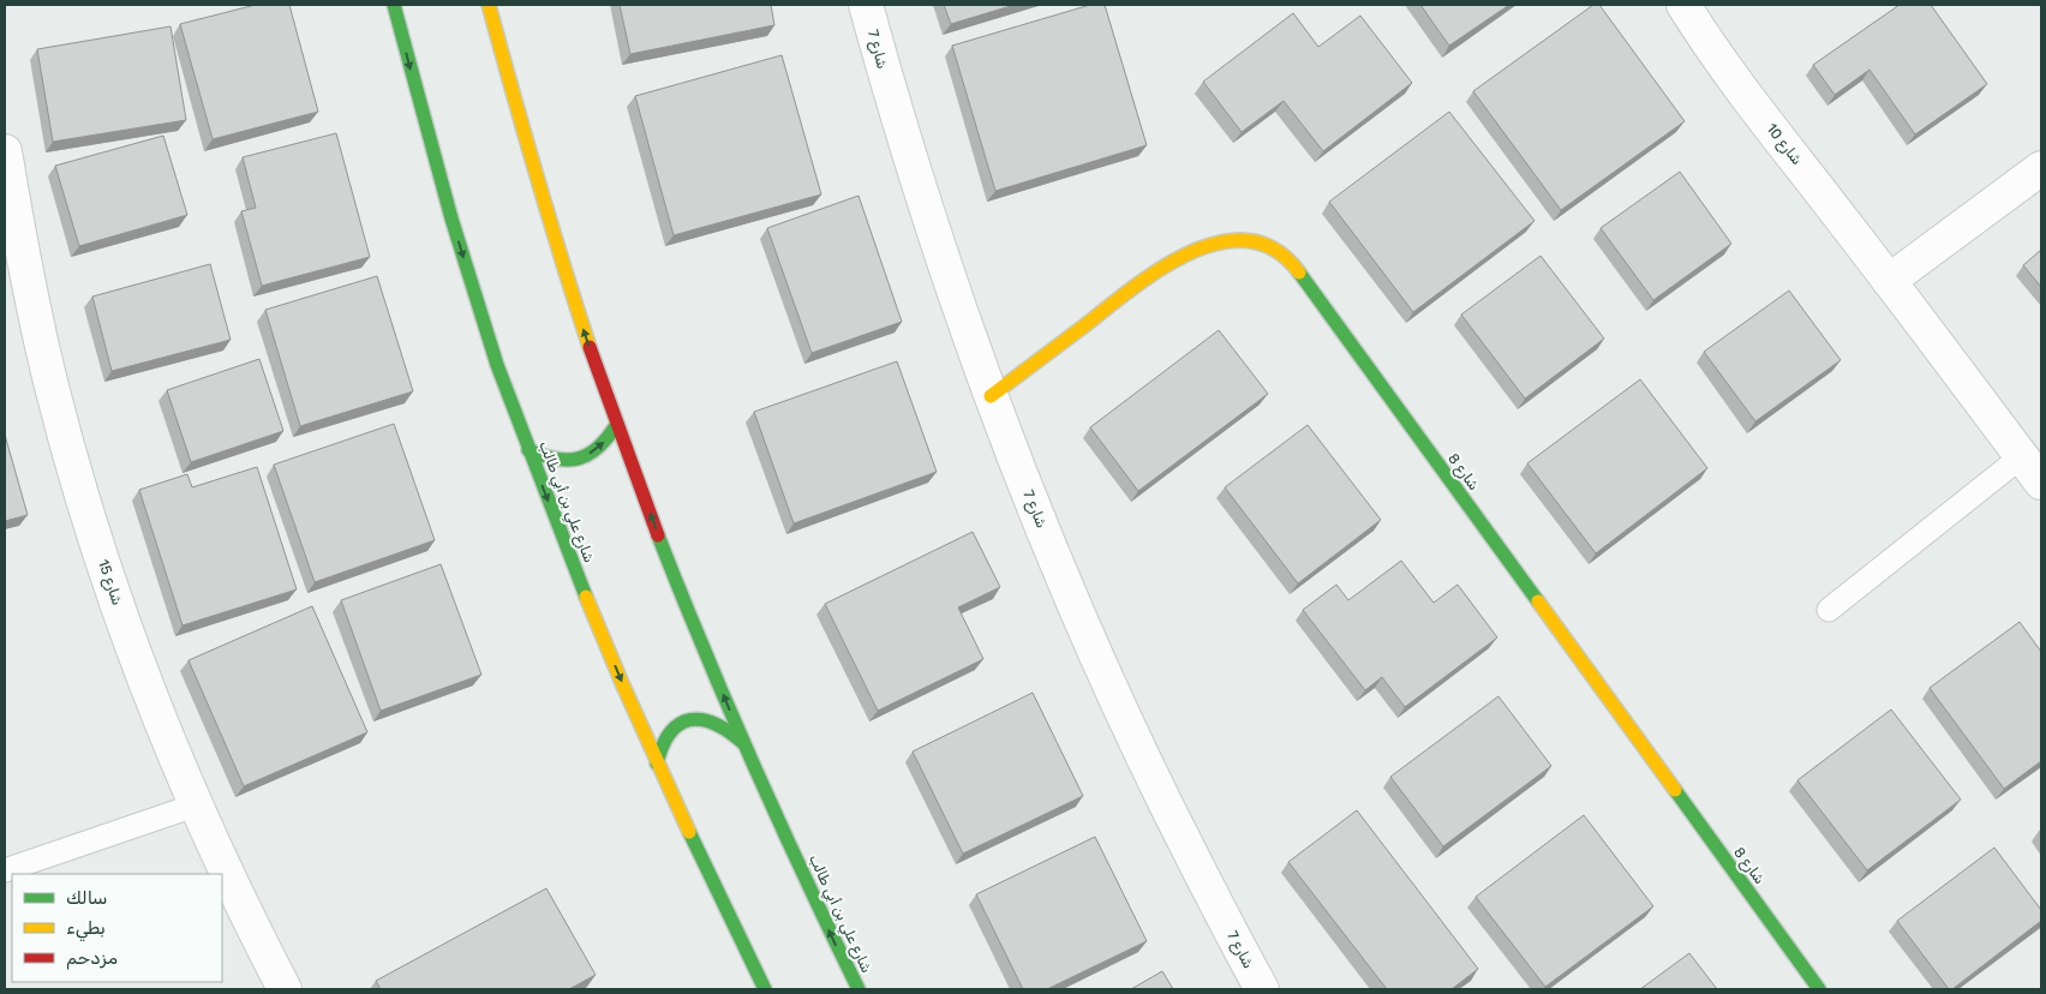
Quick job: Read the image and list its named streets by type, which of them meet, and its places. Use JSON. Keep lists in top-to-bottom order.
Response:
{
  "streets": {
    "street": [
      "شارع 7",
      "شارع 10",
      "شارع 8",
      "شارع علي بن أبي طالب",
      "شارع 15"
    ]
  },
  "crossings": [
    ["شارع 7", "شارع 8"]
  ],
  "legend": ["سالك", "بطيء", "مزدحم"]
}
